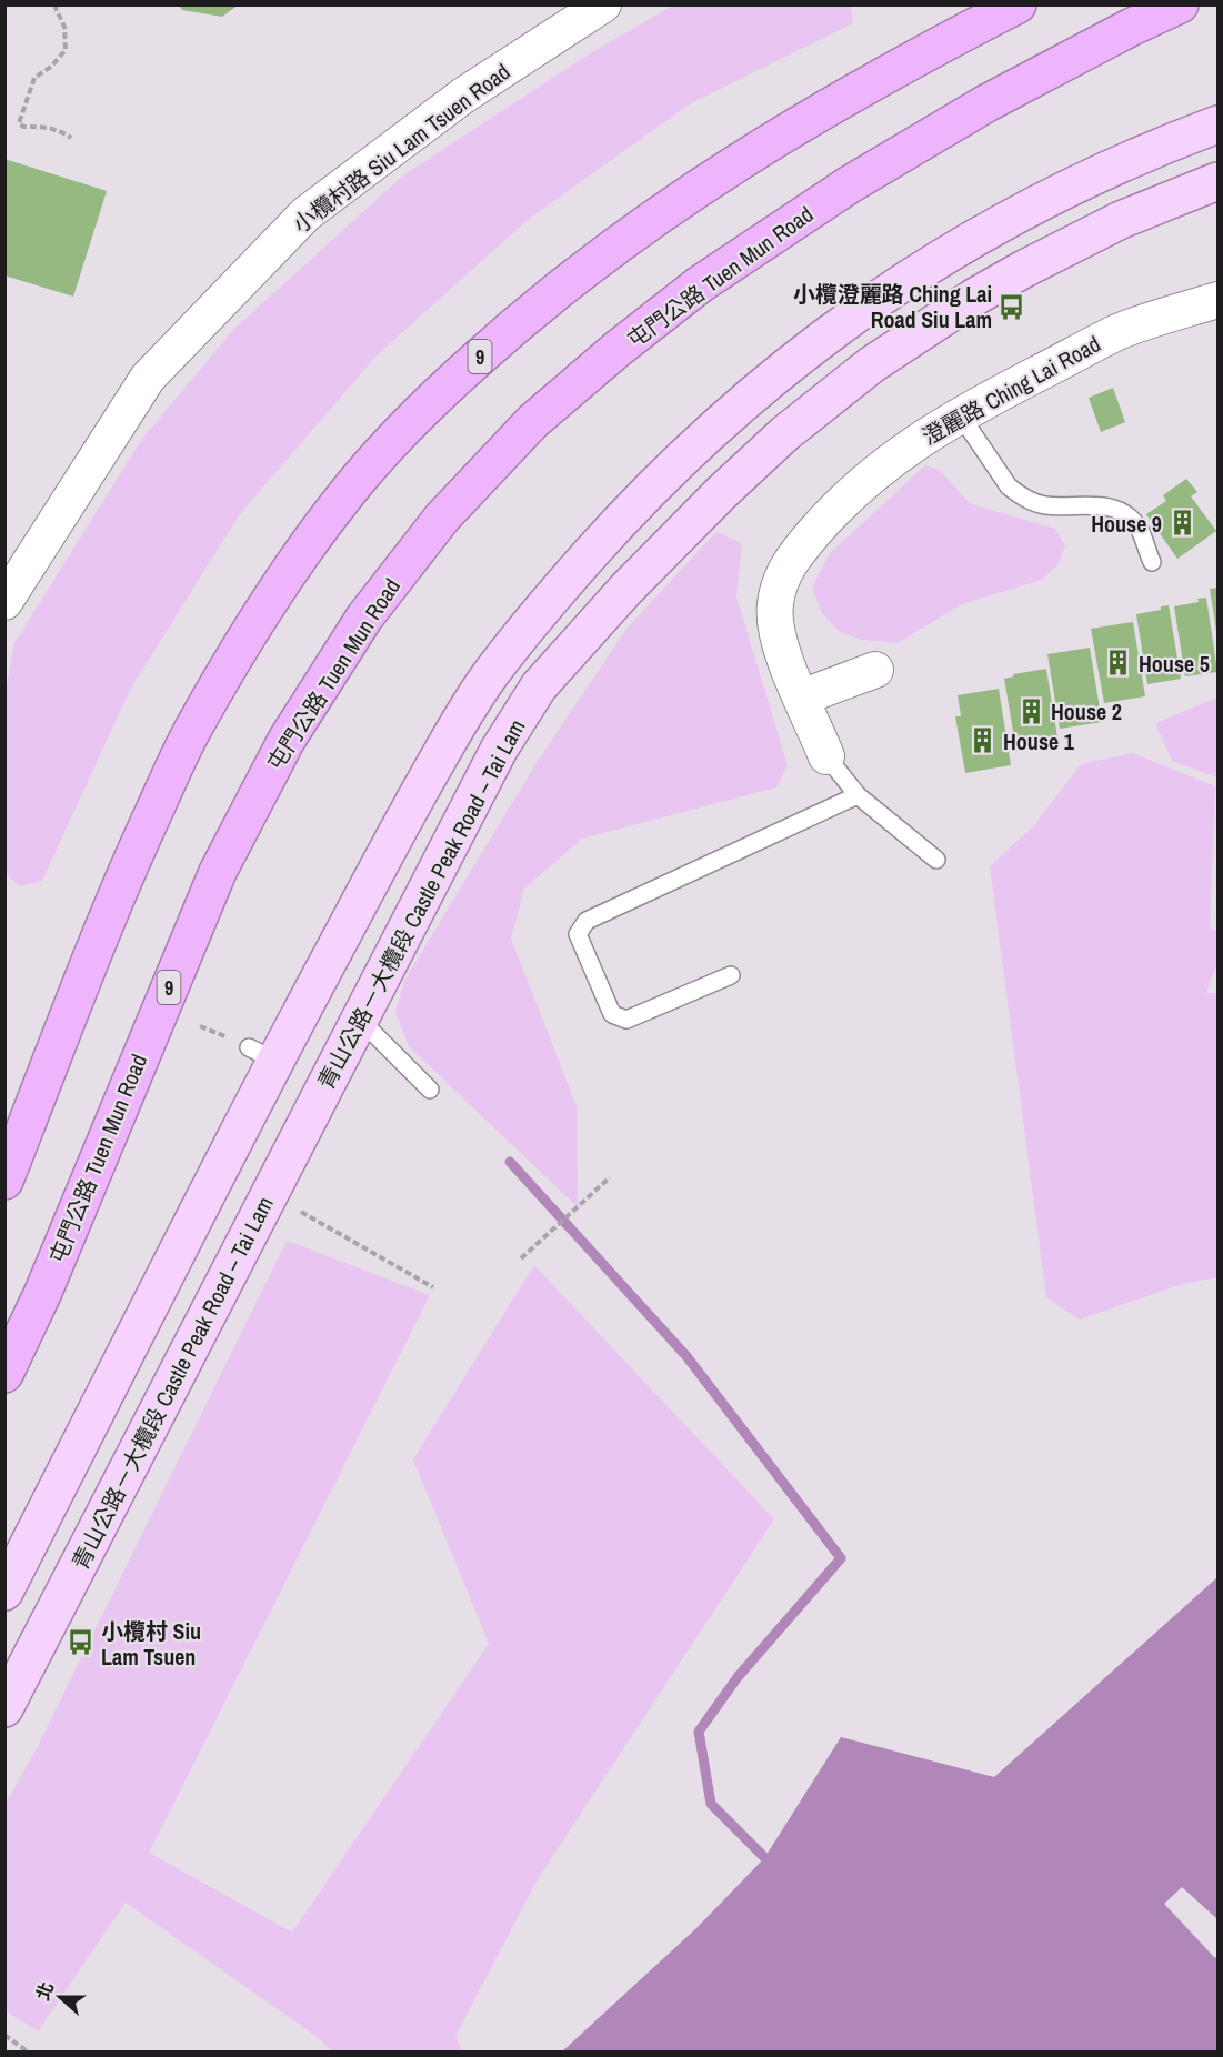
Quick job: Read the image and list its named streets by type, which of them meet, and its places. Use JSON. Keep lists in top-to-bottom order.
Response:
{
  "streets": {
    "highway": ["屯門公路 Tuen Mun Road", "9"],
    "main road": ["青山公路－大欖段 Castle Peak Road – Tai Lam"],
    "street": ["小欖村路 Siu Lam Tsuen Road", "澄麗路 Ching Lai Road"]
  },
  "places": {
    "bus stop": ["小欖澄麗路 Ching Lai Road Siu Lam", "小欖村 Siu Lam Tsuen"],
    "building": [
      "House 9",
      "House 5",
      "House 2",
      "House 1"
    ]
  },
  "north": "left"
}
